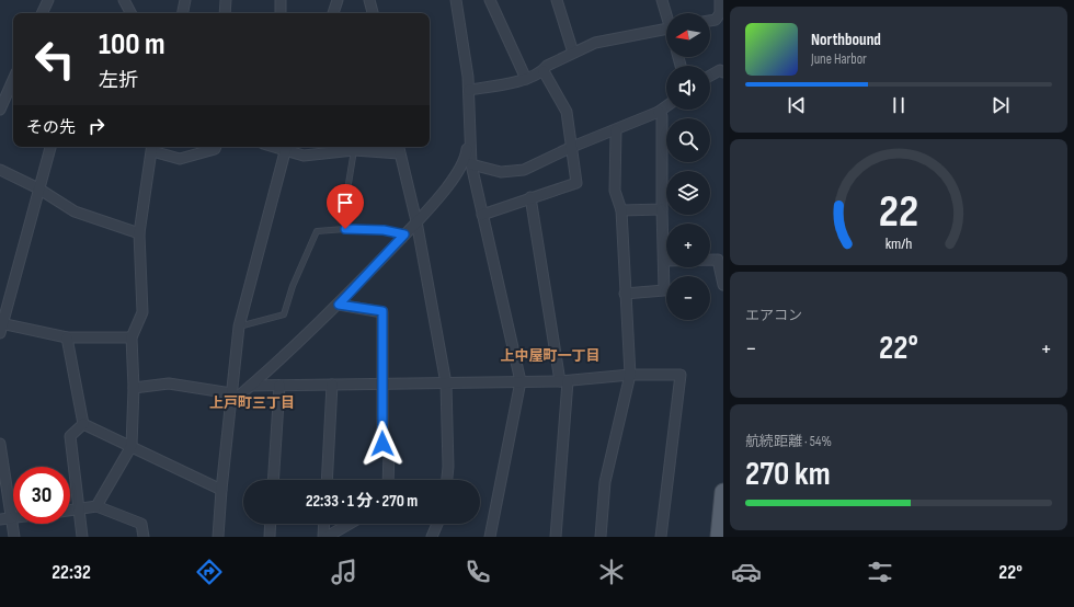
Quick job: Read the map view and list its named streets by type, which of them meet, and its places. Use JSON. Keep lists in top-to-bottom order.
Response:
{
  "districts": ["上中屋町一丁目", "上戸町三丁目"],
  "north": "left",
  "page": {
    "map_buttons": ["+", "−"],
    "turn": ["100 m", "左折"],
    "song": ["Northbound", "June Harbor"],
    "then": "その先",
    "tile": [
      "エアコン",
      ["航続距離 · 54%", "270 km"]
    ],
    "heat": ["−", "22°", "+"],
    "limit": "30",
    "trip": "22:33 · 1 分 · 270 m",
    "tabs": ["22:32", "22°"],
    "gauge": ["22", "km/h"]
  }
}
